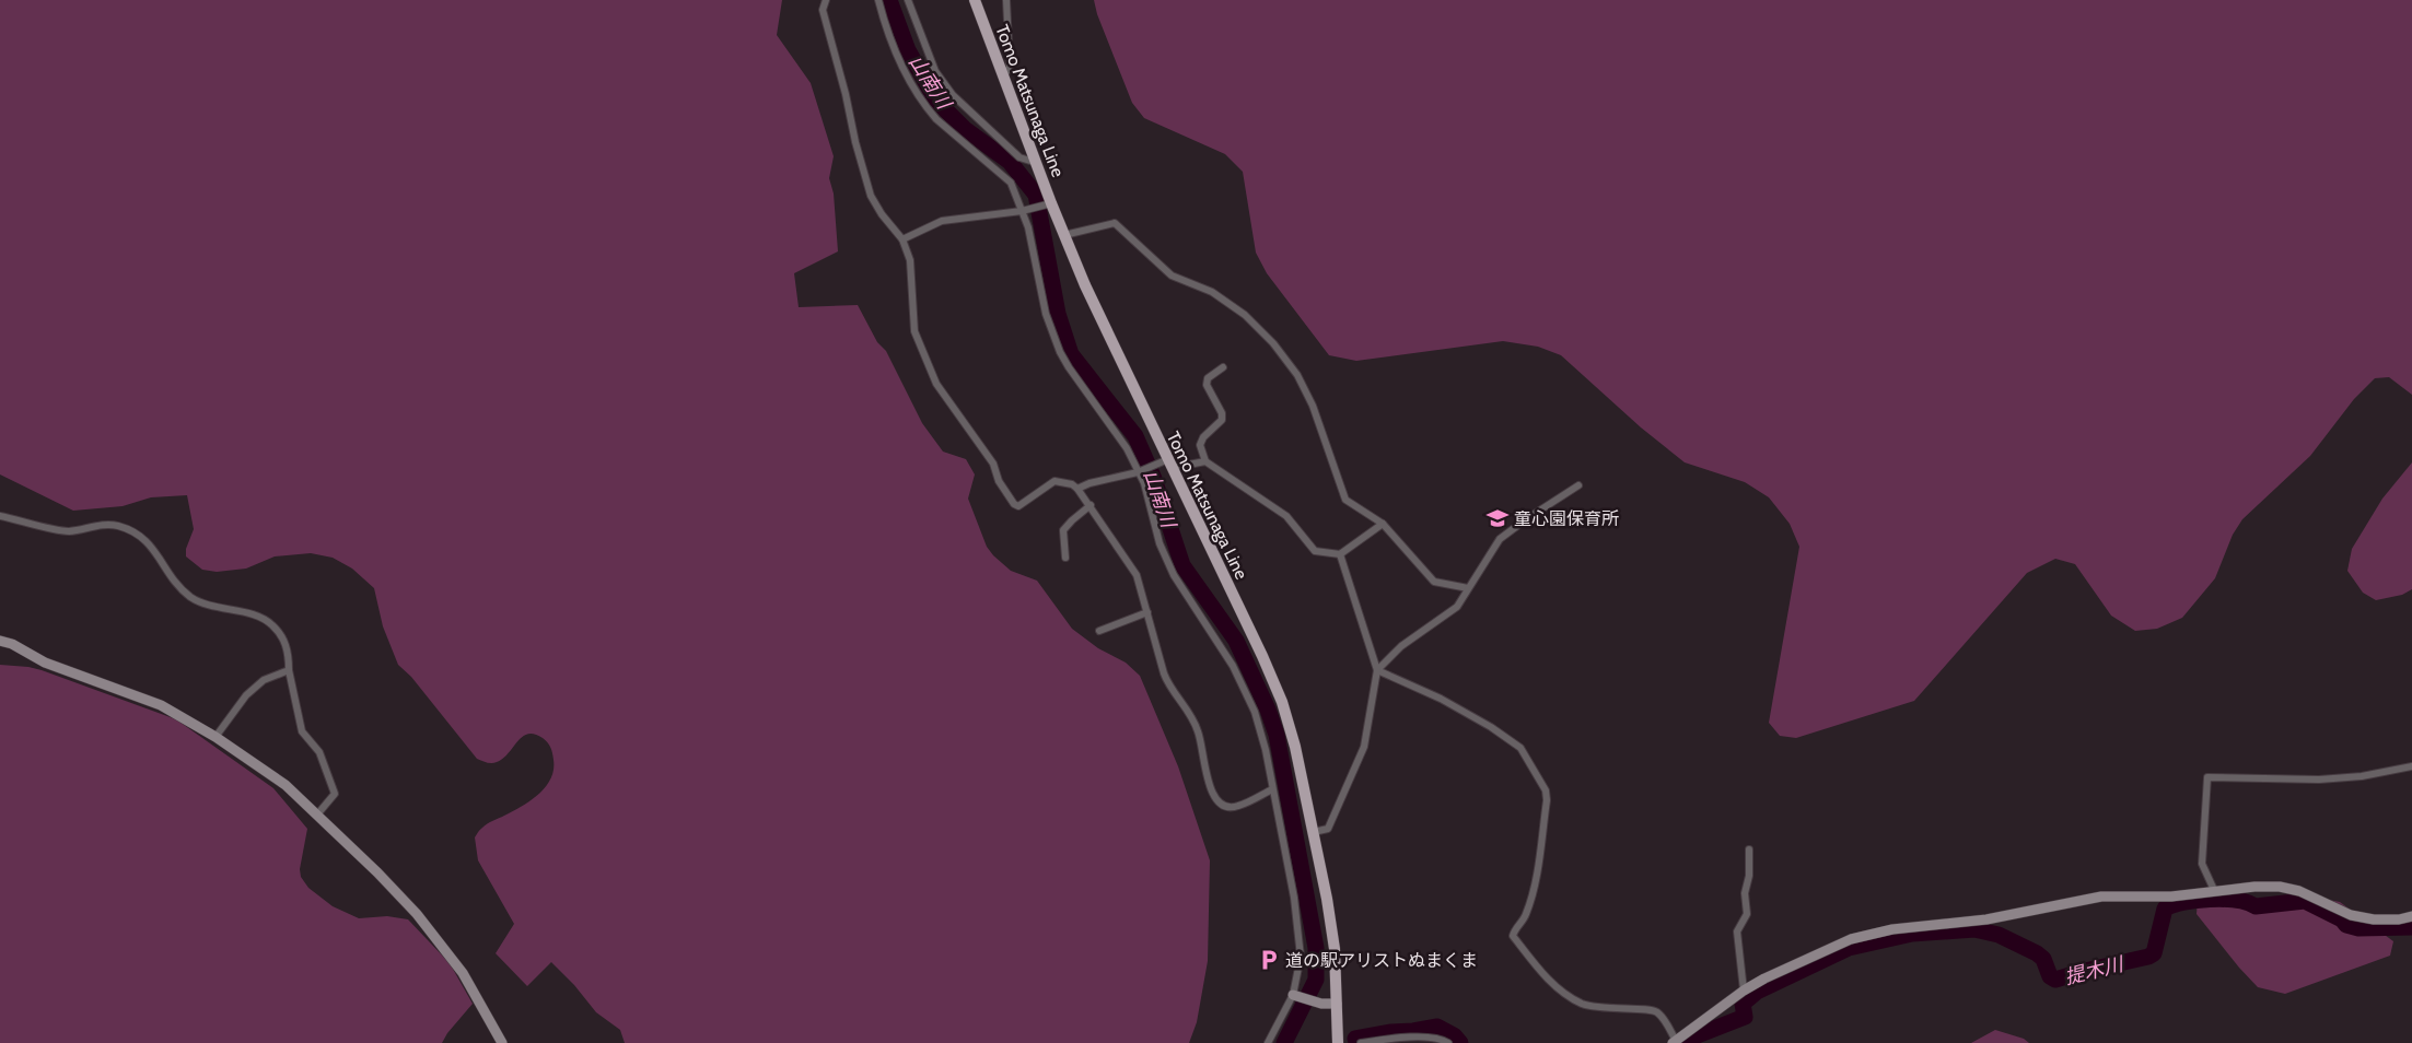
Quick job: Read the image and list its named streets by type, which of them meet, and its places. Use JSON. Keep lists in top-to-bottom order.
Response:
{
  "streets": {
    "main road": ["Tomo Matsunaga Line"]
  },
  "water": ["山南川", "提木川"],
  "places": {
    "school or university": ["童心園保育所"],
    "parking": ["道の駅アリストぬまくま"]
  }
}
